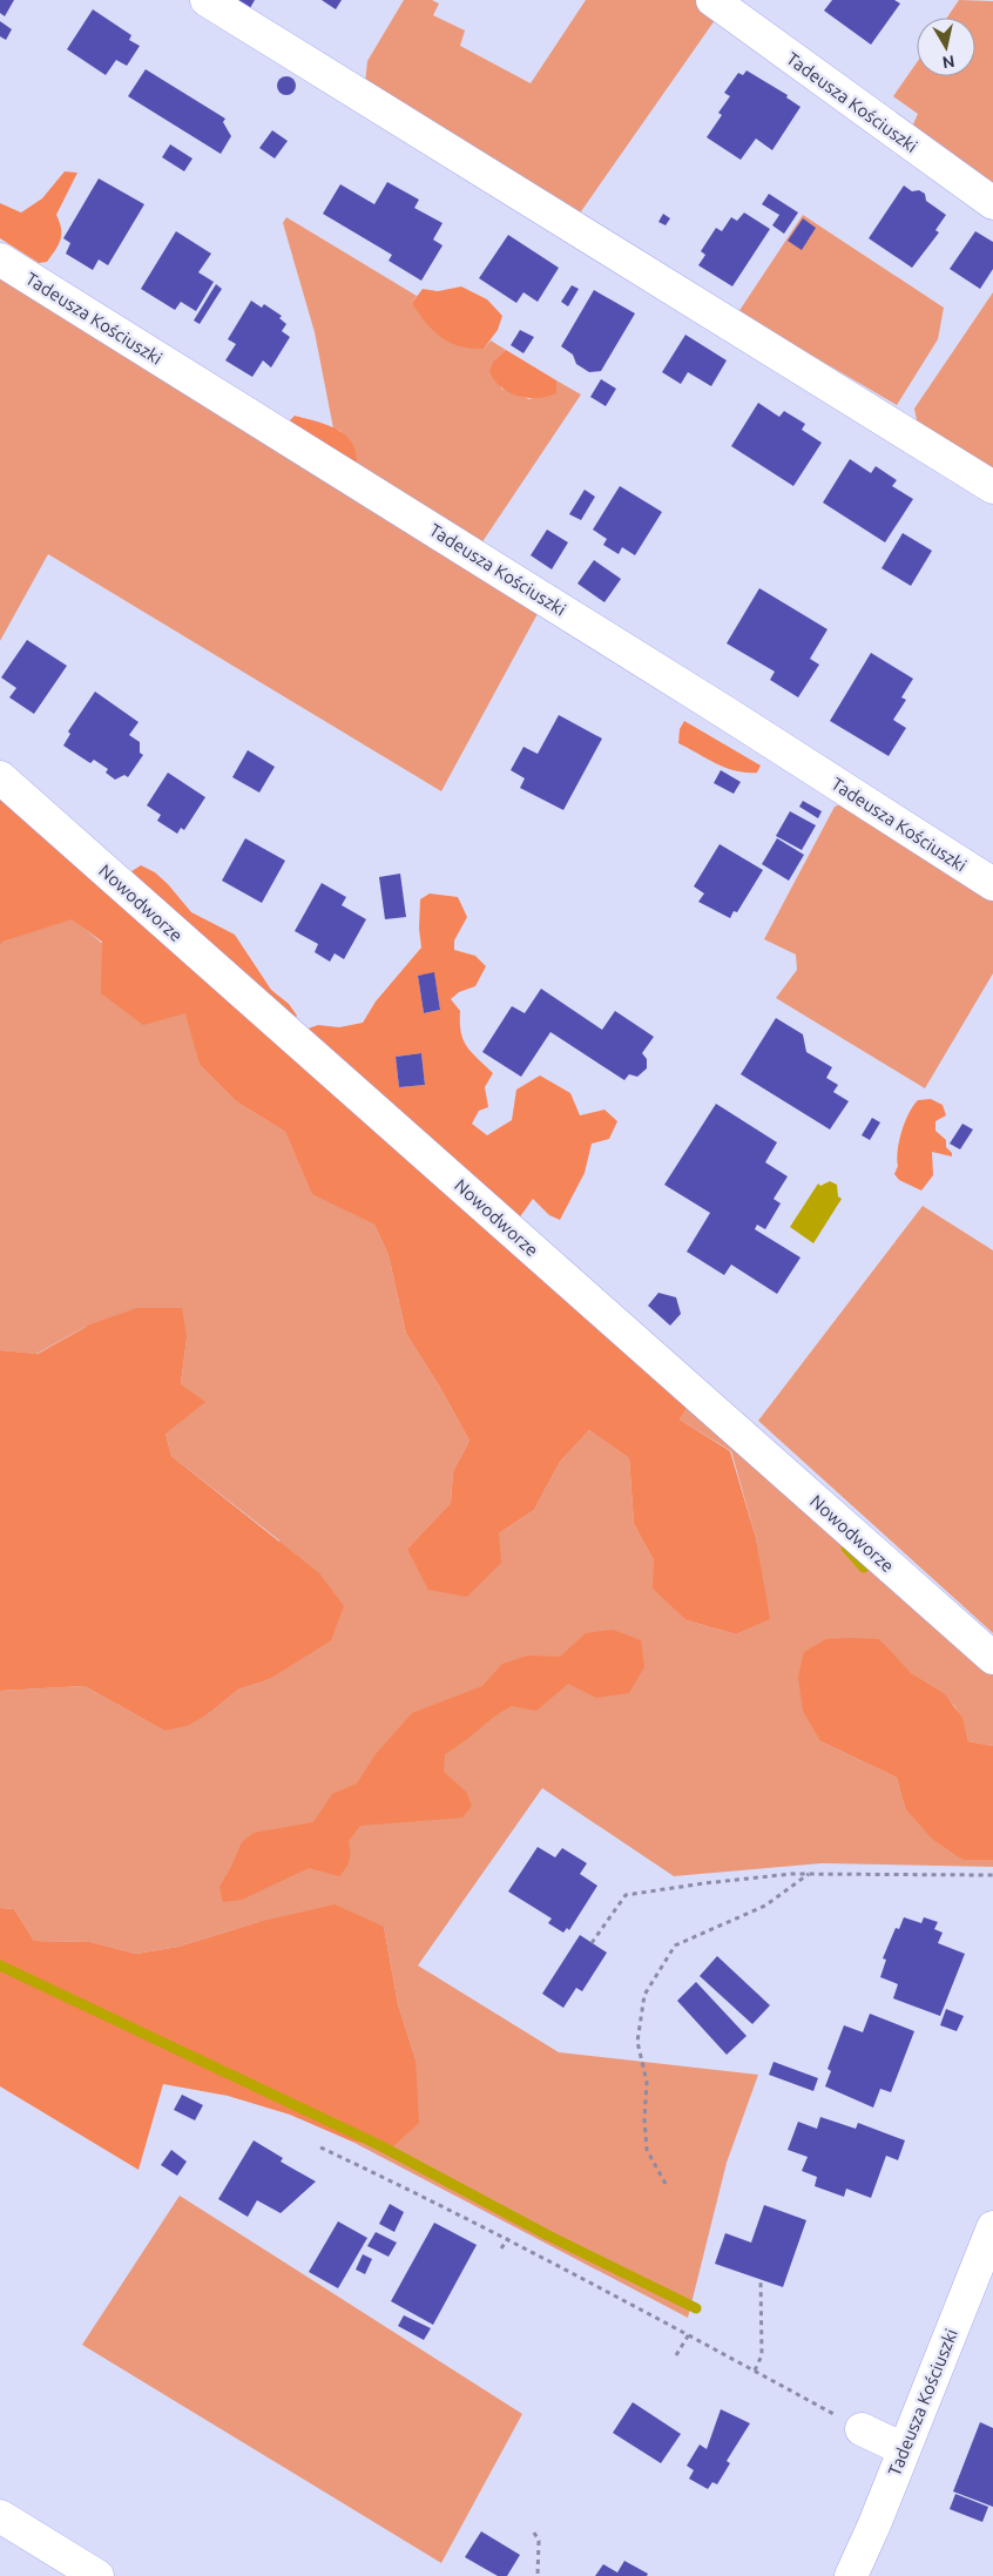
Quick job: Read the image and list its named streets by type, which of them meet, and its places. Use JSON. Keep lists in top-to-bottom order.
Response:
{
  "streets": {
    "street": ["Tadeusza Kościuszki", "Nowodworze"]
  },
  "north": "bottom"
}
